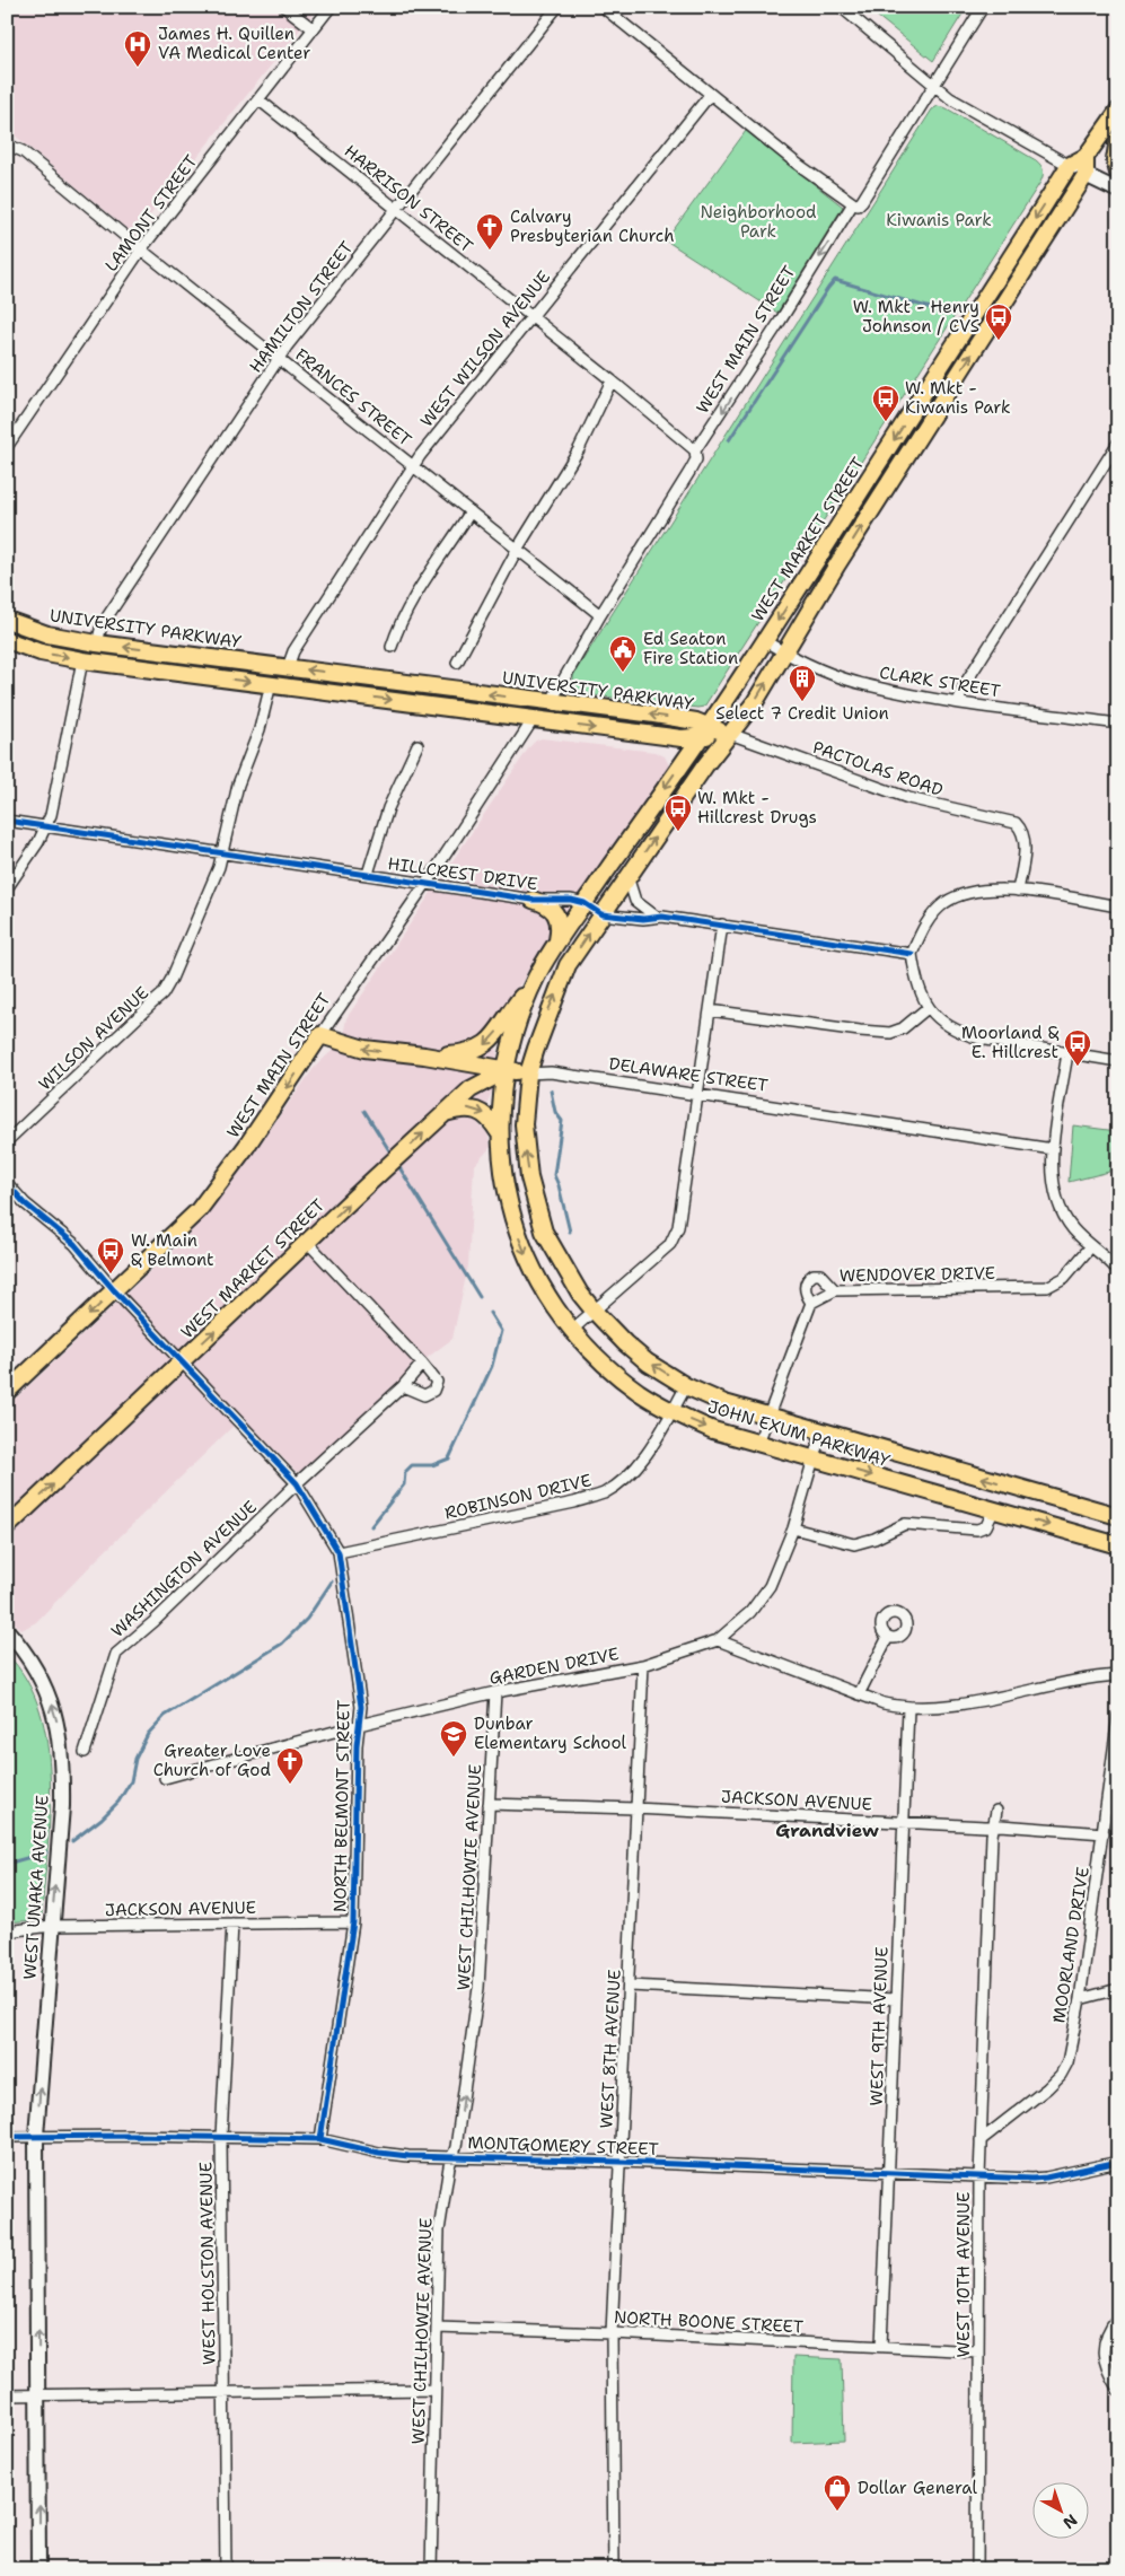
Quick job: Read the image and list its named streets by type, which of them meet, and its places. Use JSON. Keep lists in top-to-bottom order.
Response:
{
  "streets": {
    "main road": [
      "WEST MAIN STREET",
      "WEST MARKET STREET",
      "UNIVERSITY PARKWAY",
      "DELAWARE STREET",
      "JOHN EXUM PARKWAY",
      "WEST UNAKA AVENUE"
    ],
    "street": [
      "HARRISON STREET",
      "LAMONT STREET",
      "HAMILTON STREET",
      "WEST WILSON AVENUE",
      "FRANCES STREET",
      "CLARK STREET",
      "PACTOLAS ROAD",
      "HILLCREST DRIVE",
      "WILSON AVENUE",
      "WENDOVER DRIVE",
      "ROBINSON DRIVE",
      "WASHINGTON AVENUE",
      "GARDEN DRIVE",
      "JACKSON AVENUE",
      "NORTH BELMONT STREET",
      "WEST CHILHOWIE AVENUE",
      "MOORLAND DRIVE",
      "WEST 9TH AVENUE",
      "WEST 8TH AVENUE",
      "MONTGOMERY STREET",
      "WEST HOLSTON AVENUE",
      "WEST 10TH AVENUE",
      "NORTH BOONE STREET"
    ]
  },
  "crossings": [
    ["HARRISON STREET", "LAMONT STREET"],
    ["HARRISON STREET", "HAMILTON STREET"],
    ["HARRISON STREET", "WEST MAIN STREET"],
    ["HARRISON STREET", "WEST WILSON AVENUE"],
    ["LAMONT STREET", "FRANCES STREET"],
    ["HAMILTON STREET", "FRANCES STREET"],
    ["HAMILTON STREET", "UNIVERSITY PARKWAY"],
    ["WEST MAIN STREET", "FRANCES STREET"],
    ["WEST MAIN STREET", "UNIVERSITY PARKWAY"],
    ["WEST MAIN STREET", "HILLCREST DRIVE"],
    ["WEST MAIN STREET", "DELAWARE STREET"],
    ["WEST MAIN STREET", "NORTH BELMONT STREET"],
    ["WEST WILSON AVENUE", "FRANCES STREET"],
    ["WEST WILSON AVENUE", "UNIVERSITY PARKWAY"],
    ["WEST MARKET STREET", "UNIVERSITY PARKWAY"],
    ["WEST MARKET STREET", "CLARK STREET"],
    ["WEST MARKET STREET", "HILLCREST DRIVE"],
    ["WEST MARKET STREET", "DELAWARE STREET"],
    ["WEST MARKET STREET", "JOHN EXUM PARKWAY"],
    ["WEST MARKET STREET", "NORTH BELMONT STREET"],
    ["UNIVERSITY PARKWAY", "PACTOLAS ROAD"],
    ["HILLCREST DRIVE", "WILSON AVENUE"],
    ["HILLCREST DRIVE", "JOHN EXUM PARKWAY"],
    ["DELAWARE STREET", "JOHN EXUM PARKWAY"],
    ["JOHN EXUM PARKWAY", "ROBINSON DRIVE"],
    ["JOHN EXUM PARKWAY", "GARDEN DRIVE"],
    ["ROBINSON DRIVE", "NORTH BELMONT STREET"],
    ["WASHINGTON AVENUE", "NORTH BELMONT STREET"],
    ["GARDEN DRIVE", "NORTH BELMONT STREET"],
    ["GARDEN DRIVE", "WEST CHILHOWIE AVENUE"],
    ["GARDEN DRIVE", "WEST 8TH AVENUE"],
    ["JACKSON AVENUE", "NORTH BELMONT STREET"],
    ["JACKSON AVENUE", "WEST CHILHOWIE AVENUE"],
    ["JACKSON AVENUE", "WEST UNAKA AVENUE"],
    ["JACKSON AVENUE", "MOORLAND DRIVE"],
    ["JACKSON AVENUE", "WEST 9TH AVENUE"],
    ["JACKSON AVENUE", "WEST 8TH AVENUE"],
    ["JACKSON AVENUE", "WEST HOLSTON AVENUE"],
    ["JACKSON AVENUE", "WEST 10TH AVENUE"],
    ["NORTH BELMONT STREET", "MONTGOMERY STREET"],
    ["WEST CHILHOWIE AVENUE", "MONTGOMERY STREET"],
    ["WEST CHILHOWIE AVENUE", "NORTH BOONE STREET"],
    ["WEST UNAKA AVENUE", "MONTGOMERY STREET"],
    ["MOORLAND DRIVE", "WEST 10TH AVENUE"],
    ["WEST 9TH AVENUE", "MONTGOMERY STREET"],
    ["WEST 9TH AVENUE", "NORTH BOONE STREET"],
    ["WEST 8TH AVENUE", "MONTGOMERY STREET"],
    ["WEST 8TH AVENUE", "NORTH BOONE STREET"],
    ["MONTGOMERY STREET", "WEST HOLSTON AVENUE"],
    ["MONTGOMERY STREET", "WEST 10TH AVENUE"],
    ["WEST 10TH AVENUE", "NORTH BOONE STREET"]
  ],
  "one_way": ["WEST MAIN STREET", "WEST CHILHOWIE AVENUE", "WEST UNAKA AVENUE"],
  "districts": ["Grandview"],
  "parks": ["Neighborhood Park", "Kiwanis Park"],
  "places": {
    "hospital": ["James H. Quillen VA Medical Center"],
    "church": ["Calvary Presbyterian Church", "Greater Love Church of God"],
    "bus stop": [
      "W. Mkt - Henry Johnson / CVS",
      "W. Mkt - Kiwanis Park",
      "W. Mkt - Hillcrest Drugs",
      "Moorland & E. Hillcrest",
      "W. Main & Belmont"
    ],
    "public building": ["Ed Seaton Fire Station"],
    "building": ["Select 7 Credit Union"],
    "school or university": ["Dunbar Elementary School"],
    "shop": ["Dollar General"]
  },
  "north": "bottom right"
}
